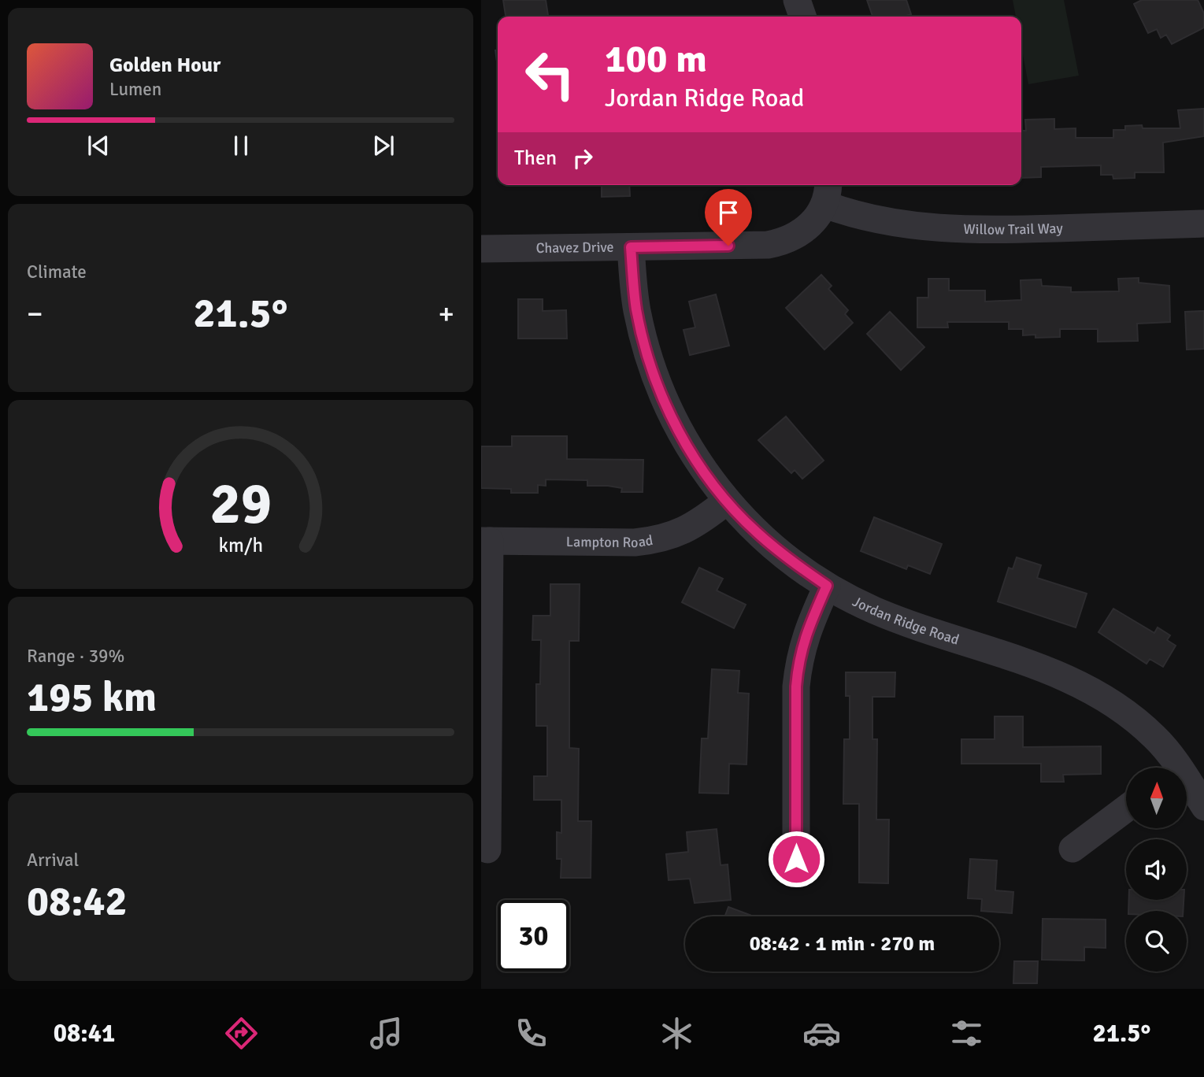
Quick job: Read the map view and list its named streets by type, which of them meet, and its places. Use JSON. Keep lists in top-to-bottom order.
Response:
{
  "streets": {
    "street": [
      "Willow Trail Way",
      "Chavez Drive",
      "Lampton Road",
      "Jordan Ridge Road"
    ]
  },
  "crossings": [
    ["Willow Trail Way", "Chavez Drive"],
    ["Chavez Drive", "Jordan Ridge Road"],
    ["Lampton Road", "Jordan Ridge Road"]
  ],
  "north": "top",
  "page": {
    "turn": ["100 m", "Jordan Ridge Road"],
    "song": ["Golden Hour", "Lumen"],
    "then": "Then",
    "tile": [
      "Climate",
      ["Range · 39%", "195 km"],
      ["Arrival", "08:42"]
    ],
    "heat": ["−", "21.5°", "+"],
    "limit": "30",
    "trip": "08:42 · 1 min · 270 m",
    "tabs": ["08:41", "21.5°"],
    "gauge": ["29", "km/h"]
  }
}
